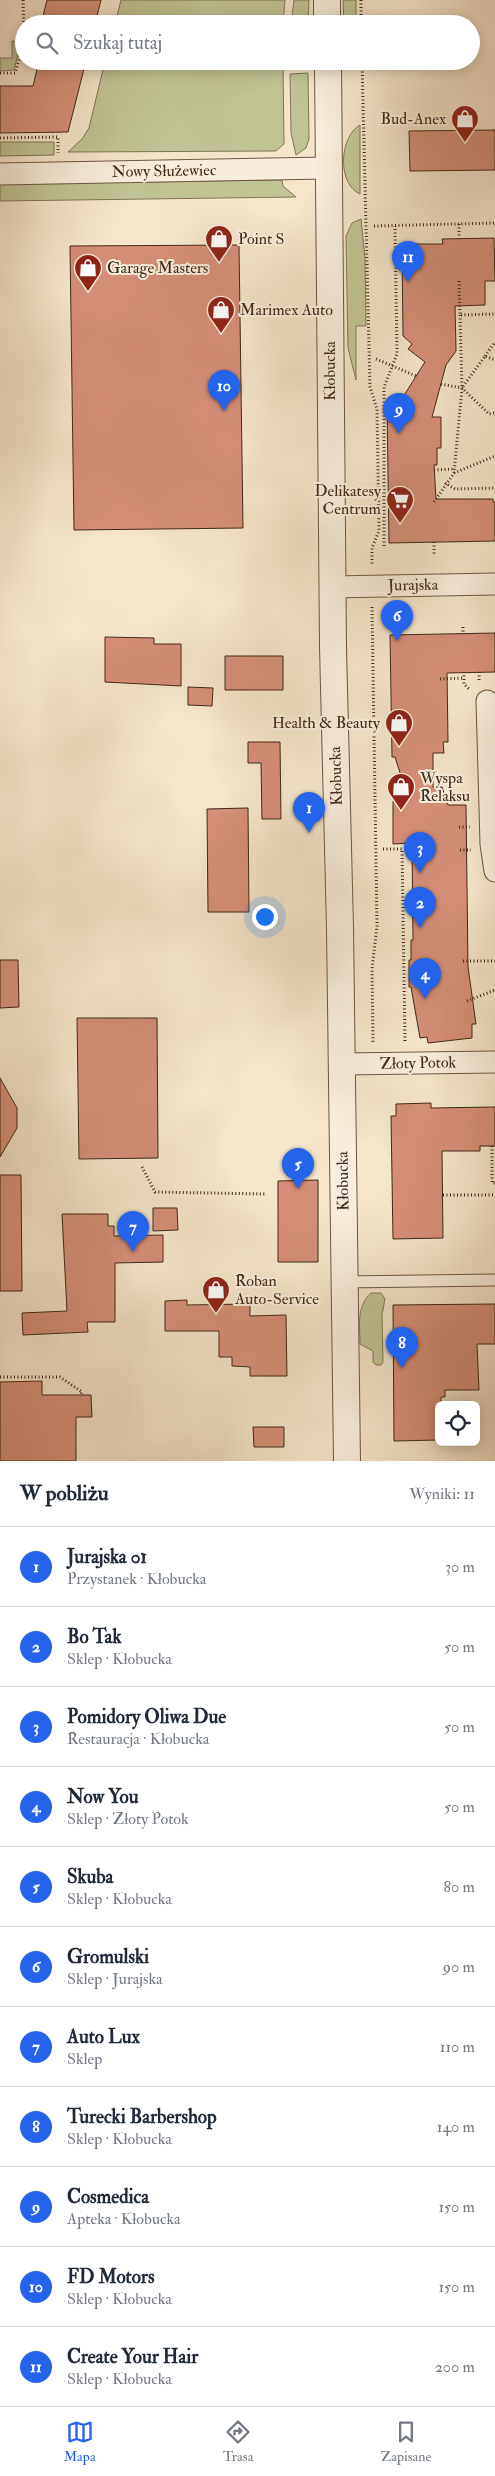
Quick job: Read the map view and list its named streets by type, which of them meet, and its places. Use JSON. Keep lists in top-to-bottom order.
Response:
{
  "streets": {
    "street": [
      "Nowy Służewiec",
      "Kłobucka",
      "Jurajska",
      "Złoty Potok"
    ]
  },
  "crossings": [
    ["Nowy Służewiec", "Kłobucka"],
    ["Kłobucka", "Jurajska"],
    ["Kłobucka", "Złoty Potok"]
  ],
  "places": {
    "shop": [
      "Bud-Anex",
      "Point S",
      "Garage Masters",
      "Marimex Auto",
      "Health & Beauty",
      "Wyspa Relaksu",
      "Roban Auto-Service"
    ],
    "supermarket": ["Delikatesy Centrum"]
  },
  "page": {
    "search": "Szukaj tutaj",
    "pins": [
      "11",
      "10",
      "9",
      "6",
      "1",
      "3",
      "2",
      "4",
      "5",
      "7",
      "8"
    ],
    "heading": ["W pobliżu", "Wyniki: 11"],
    "list": [
      {
        "mark": "1",
        "name": "Jurajska 01",
        "note": "Przystanek · Kłobucka",
        "value": "30 m"
      },
      {
        "mark": "2",
        "name": "Bo Tak",
        "note": "Sklep · Kłobucka",
        "value": "50 m"
      },
      {
        "mark": "3",
        "name": "Pomidory Oliwa Due",
        "note": "Restauracja · Kłobucka",
        "value": "50 m"
      },
      {
        "mark": "4",
        "name": "Now You",
        "note": "Sklep · Złoty Potok",
        "value": "50 m"
      },
      {
        "mark": "5",
        "name": "Skuba",
        "note": "Sklep · Kłobucka",
        "value": "80 m"
      },
      {
        "mark": "6",
        "name": "Gromulski",
        "note": "Sklep · Jurajska",
        "value": "90 m"
      },
      {
        "mark": "7",
        "name": "Auto Lux",
        "note": "Sklep",
        "value": "110 m"
      },
      {
        "mark": "8",
        "name": "Turecki Barbershop",
        "note": "Sklep · Kłobucka",
        "value": "140 m"
      },
      {
        "mark": "9",
        "name": "Cosmedica",
        "note": "Apteka · Kłobucka",
        "value": "150 m"
      },
      {
        "mark": "10",
        "name": "FD Motors",
        "note": "Sklep · Kłobucka",
        "value": "150 m"
      },
      {
        "mark": "11",
        "name": "Create Your Hair",
        "note": "Sklep · Kłobucka",
        "value": "200 m"
      }
    ],
    "nav": ["Mapa", "Trasa", "Zapisane"]
  }
}
